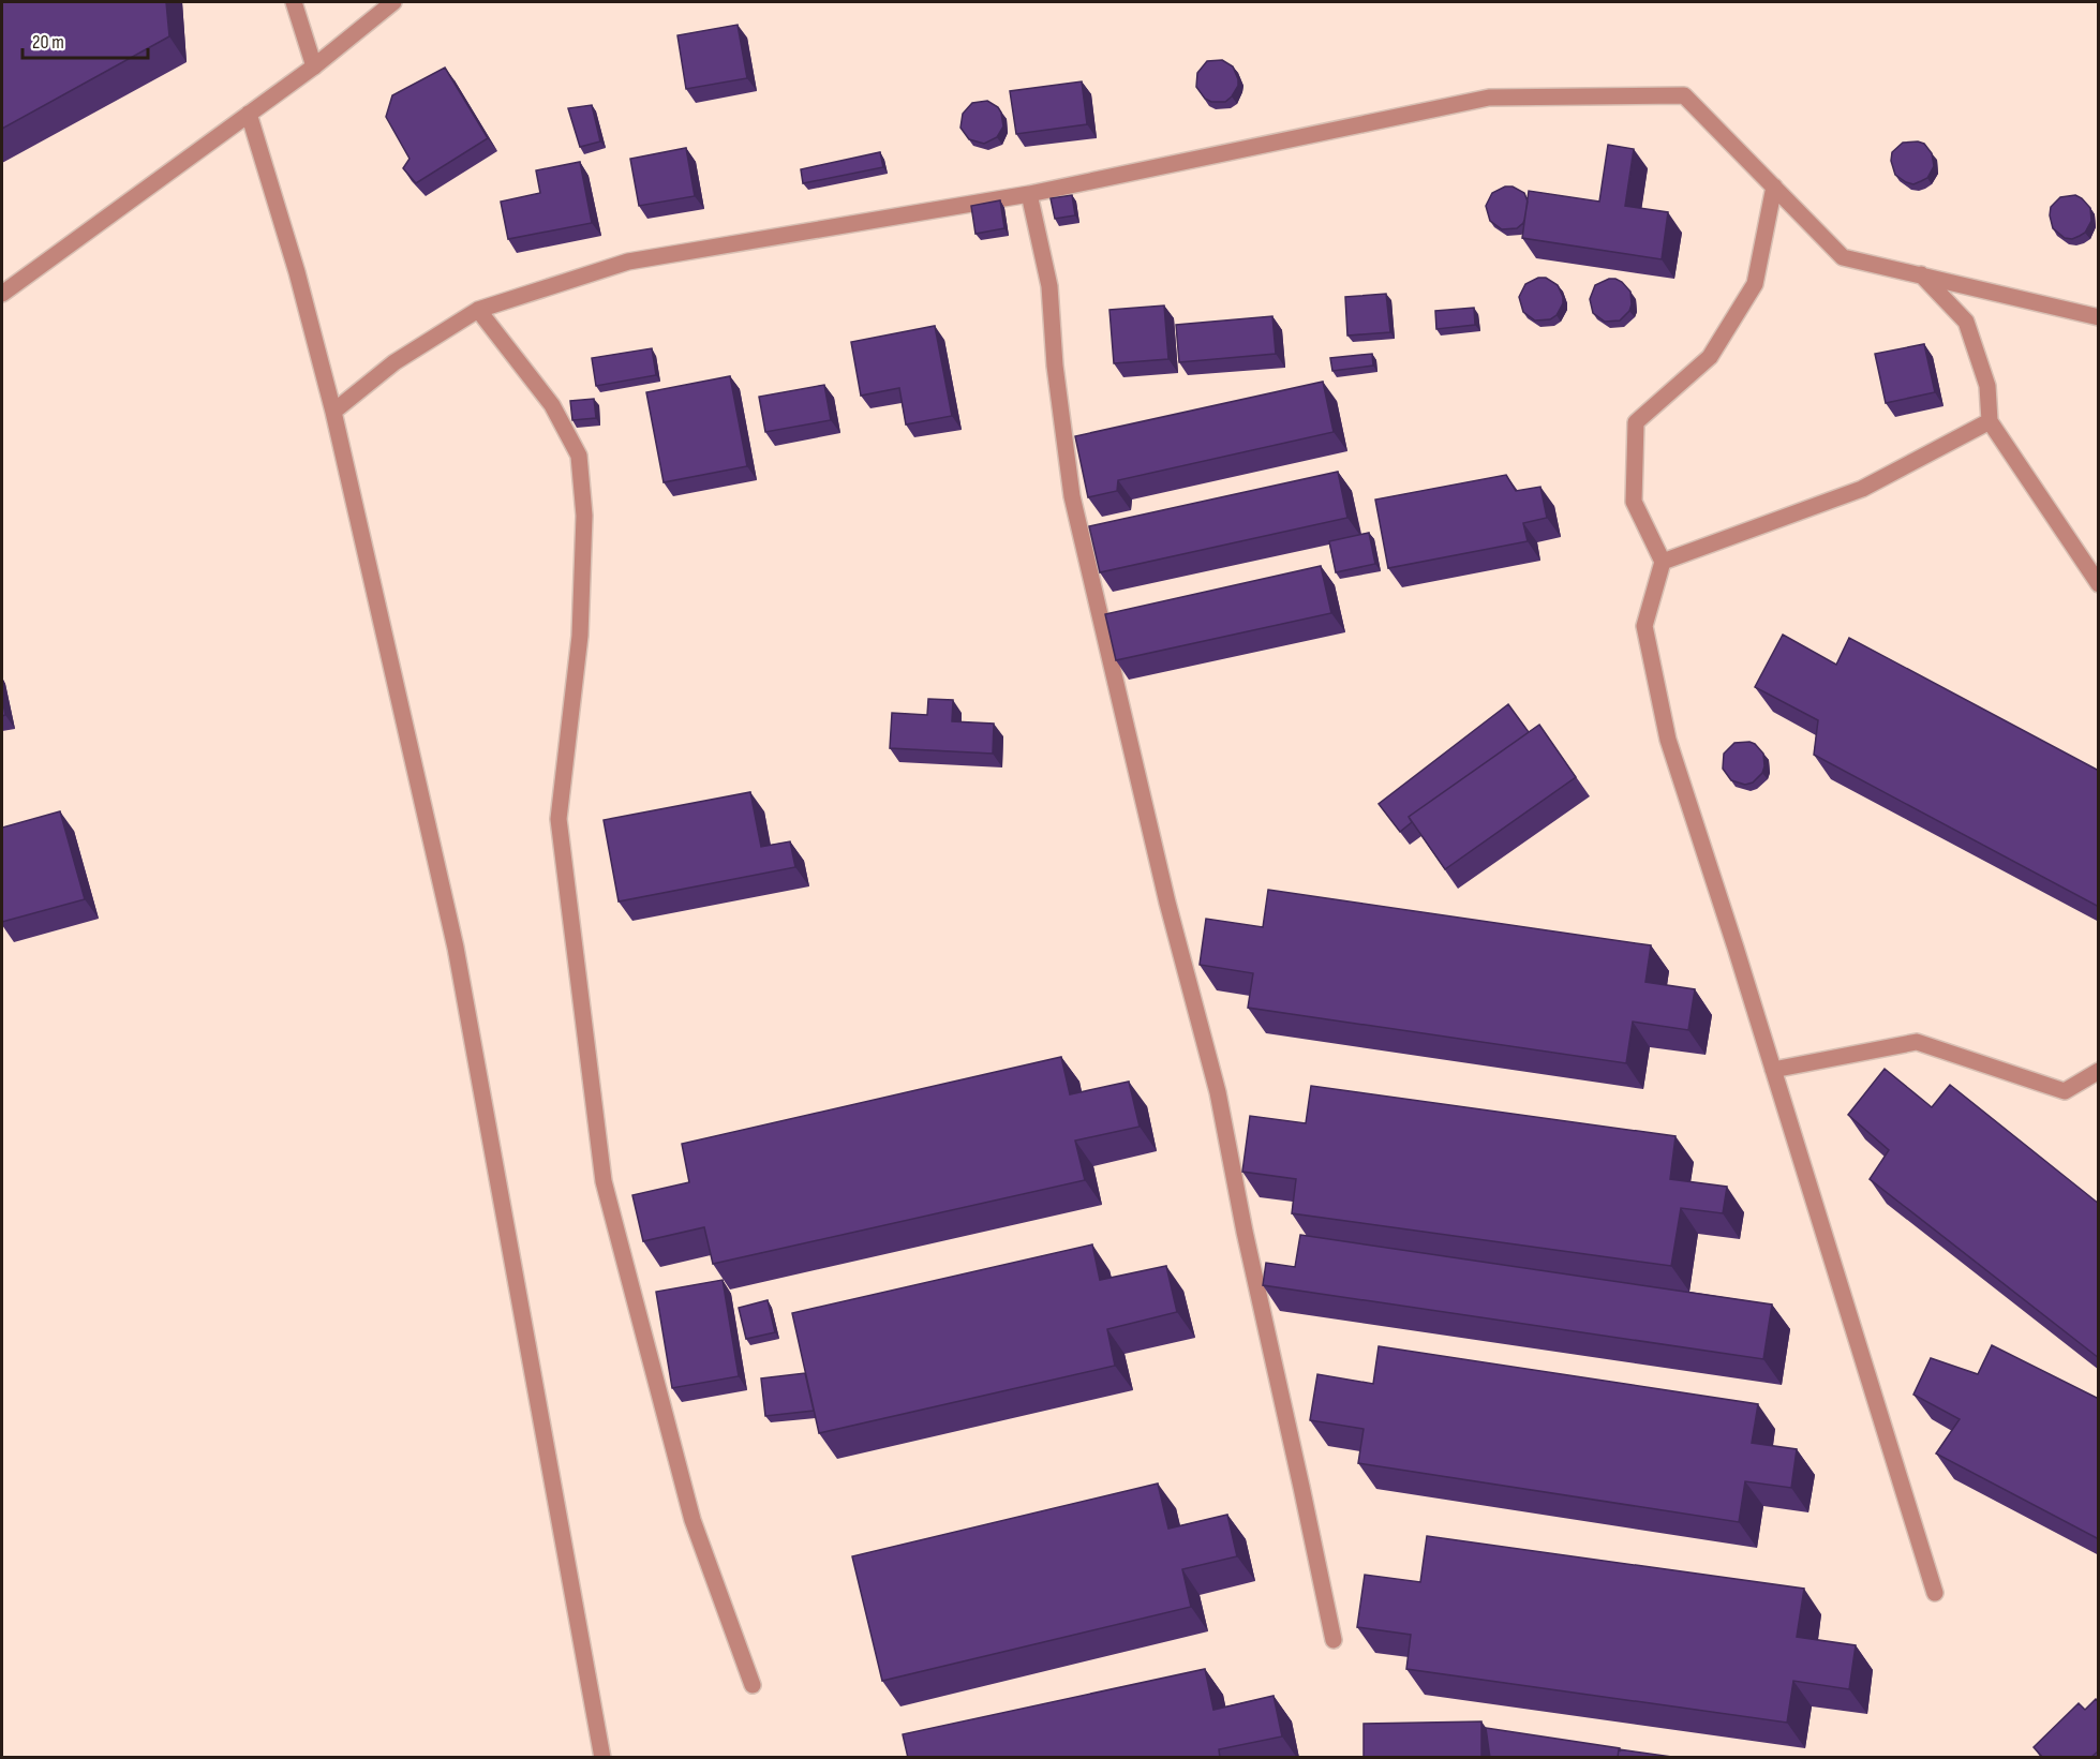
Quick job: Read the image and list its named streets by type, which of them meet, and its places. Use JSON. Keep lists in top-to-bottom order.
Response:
{
  "scale_bar": "20 m"
}
